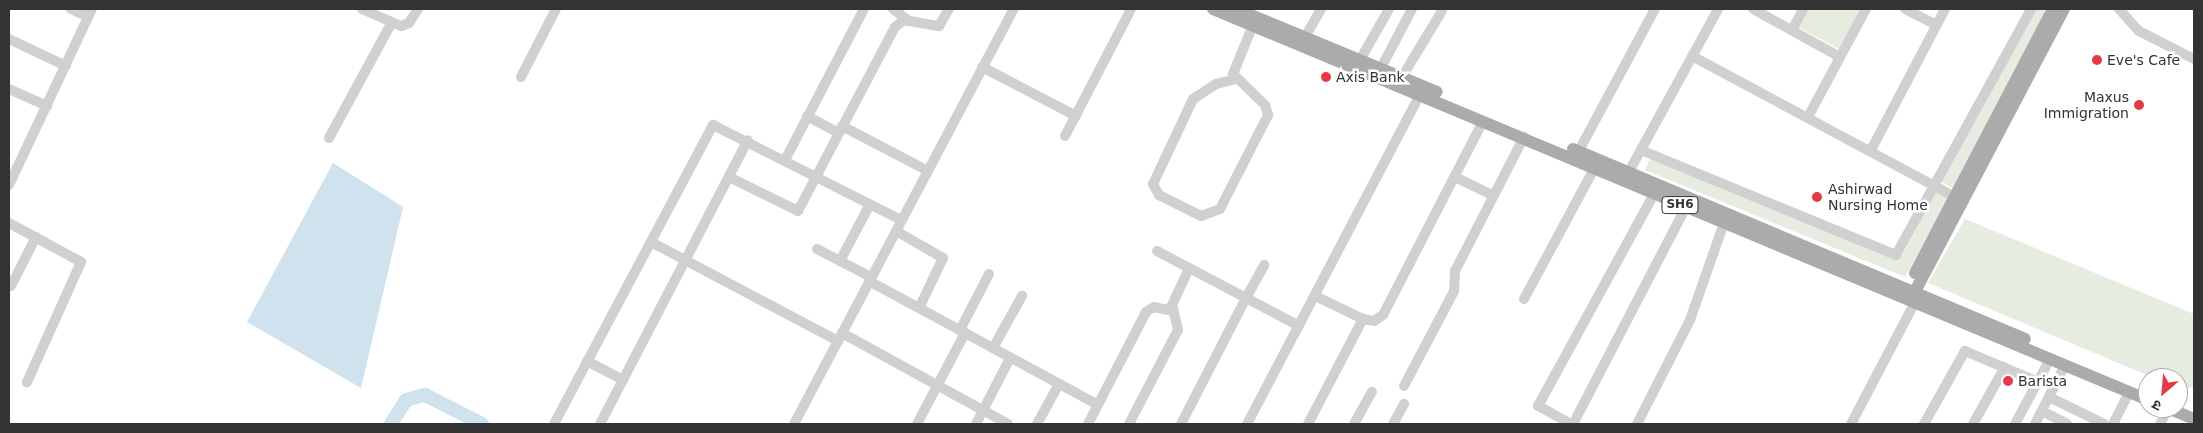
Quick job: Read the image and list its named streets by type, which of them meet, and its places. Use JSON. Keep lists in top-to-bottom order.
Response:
{
  "streets": {
    "main road": ["SH6"]
  },
  "places": [
    "Eve's Cafe",
    "Axis Bank",
    "Maxus Immigration",
    "Ashirwad Nursing Home",
    "Barista"
  ],
  "north": "bottom left"
}
